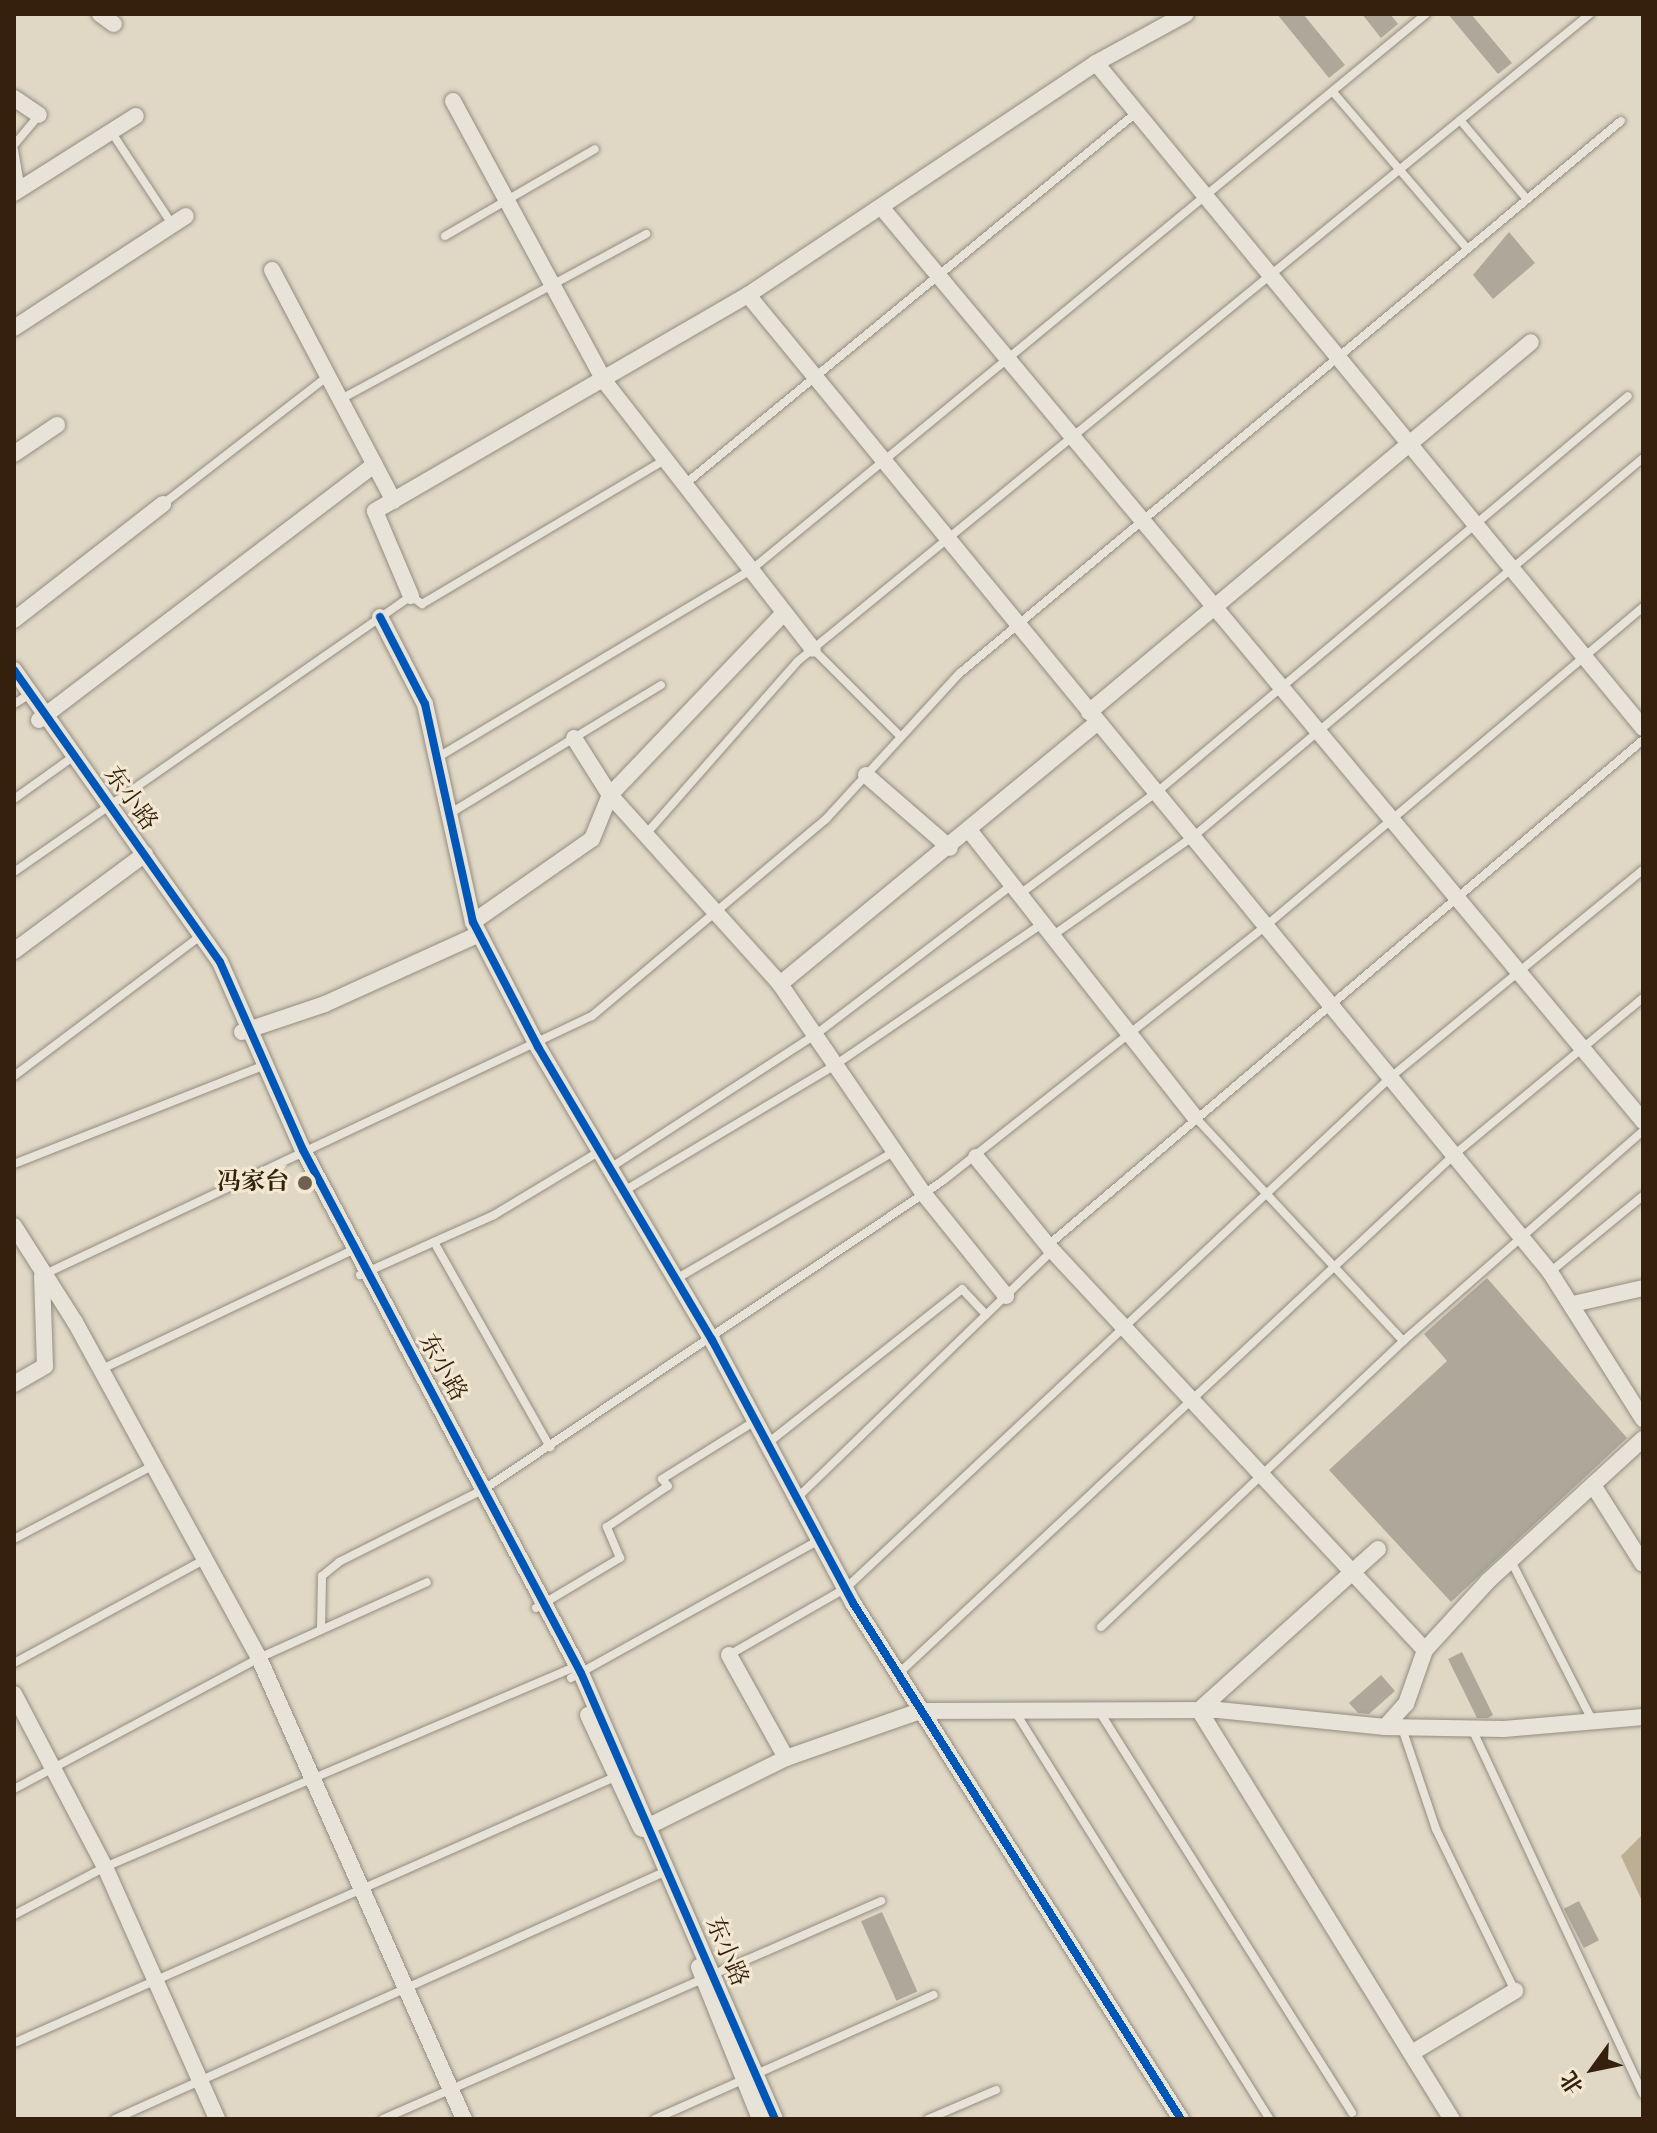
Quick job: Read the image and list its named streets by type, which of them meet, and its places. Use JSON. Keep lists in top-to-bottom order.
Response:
{
  "streets": {
    "street": ["东小路"]
  },
  "places": ["冯家台"],
  "north": "bottom left"
}
